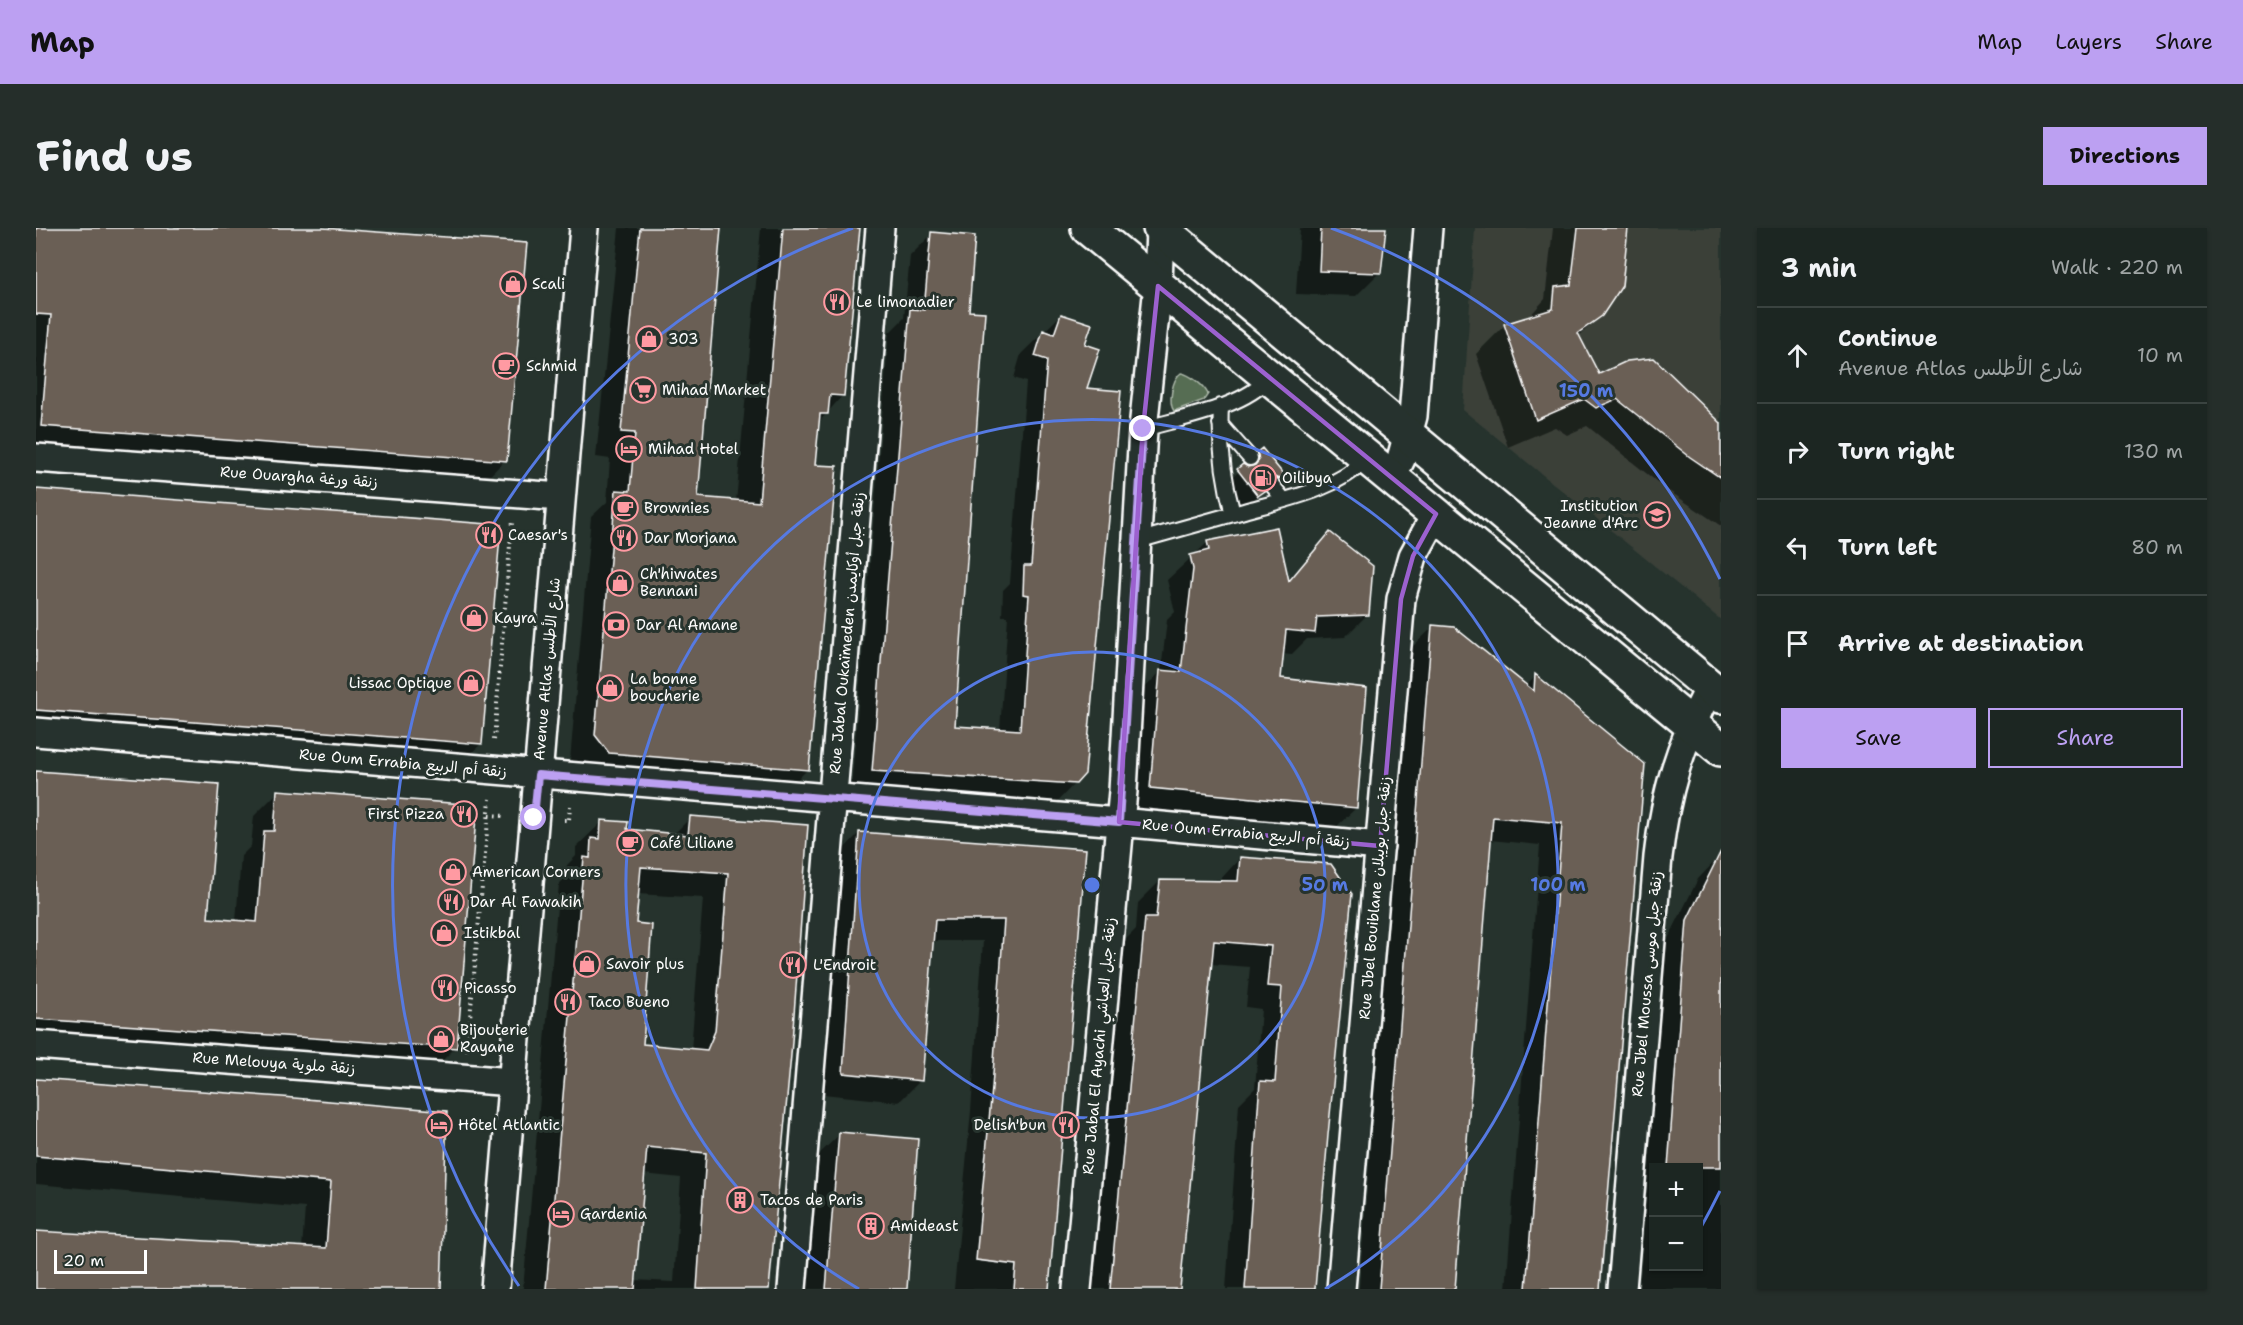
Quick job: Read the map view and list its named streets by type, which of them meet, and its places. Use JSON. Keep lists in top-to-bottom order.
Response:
{
  "streets": {
    "street": [
      "Rue Ouargha زنقة ورغة",
      "Rue Jabal Oukaïmeden زنقة جبل أوكايمدن",
      "Avenue Atlas شارع الأطلس",
      "Rue Oum Errabia زنقة أم الربيع",
      "Rue Jbel Bouiblane زنقة جبل بويبلان",
      "Rue Jbel Moussa زنقة جبل موسى",
      "Rue Jabal El Ayachi زنقة جبل العياشي",
      "Rue Melouya زنقة ملوية"
    ]
  },
  "crossings": [
    ["Rue Ouargha زنقة ورغة", "Avenue Atlas شارع الأطلس"],
    ["Rue Jabal Oukaïmeden زنقة جبل أوكايمدن", "Rue Oum Errabia زنقة أم الربيع"],
    ["Avenue Atlas شارع الأطلس", "Rue Oum Errabia زنقة أم الربيع"],
    ["Avenue Atlas شارع الأطلس", "Rue Melouya زنقة ملوية"],
    ["Rue Oum Errabia زنقة أم الربيع", "Rue Jbel Bouiblane زنقة جبل بويبلان"],
    ["Rue Oum Errabia زنقة أم الربيع", "Rue Jabal El Ayachi زنقة جبل العياشي"]
  ],
  "places": {
    "shop": [
      "Scali",
      "303",
      "Ch'hiwates Bennani",
      "Kayra",
      "Lissac Optique",
      "La bonne boucherie",
      "American Corners",
      "Istikbal",
      "Savoir plus",
      "Bijouterie Rayane"
    ],
    "restaurant": [
      "Le limonadier",
      "Caesar's",
      "Dar Morjana",
      "First Pizza",
      "Dar Al Fawakih",
      "L'Endroit",
      "Picasso",
      "Taco Bueno",
      "Delish'bun"
    ],
    "cafe": ["Schmid", "Brownies", "Café Liliane"],
    "supermarket": ["Mihad Market"],
    "hotel": ["Mihad Hotel", "Hôtel Atlantic", "Gardenia"],
    "fuel station": ["Oilibya"],
    "school or university": ["Institution Jeanne d'Arc"],
    "bank": ["Dar Al Amane"],
    "building": ["Tacos de Paris", "Amideast"]
  },
  "scale_bar": "20 m",
  "page": {
    "header": "Map",
    "nav": ["Map", "Layers", "Share"],
    "buttons": [
      "Directions",
      ["Save", "Share"]
    ],
    "title": "Find us",
    "heading": ["3 min", "Walk · 220 m"],
    "list": [
      ["Continue", "Avenue Atlas شارع الأطلس", "10 m"],
      ["Turn right", "130 m"],
      ["Turn left", "80 m"],
      "Arrive at destination"
    ],
    "map_buttons": ["+", "−"],
    "scale": "20 m"
  },
  "rings": ["150 m", "50 m", "100 m"]
}
